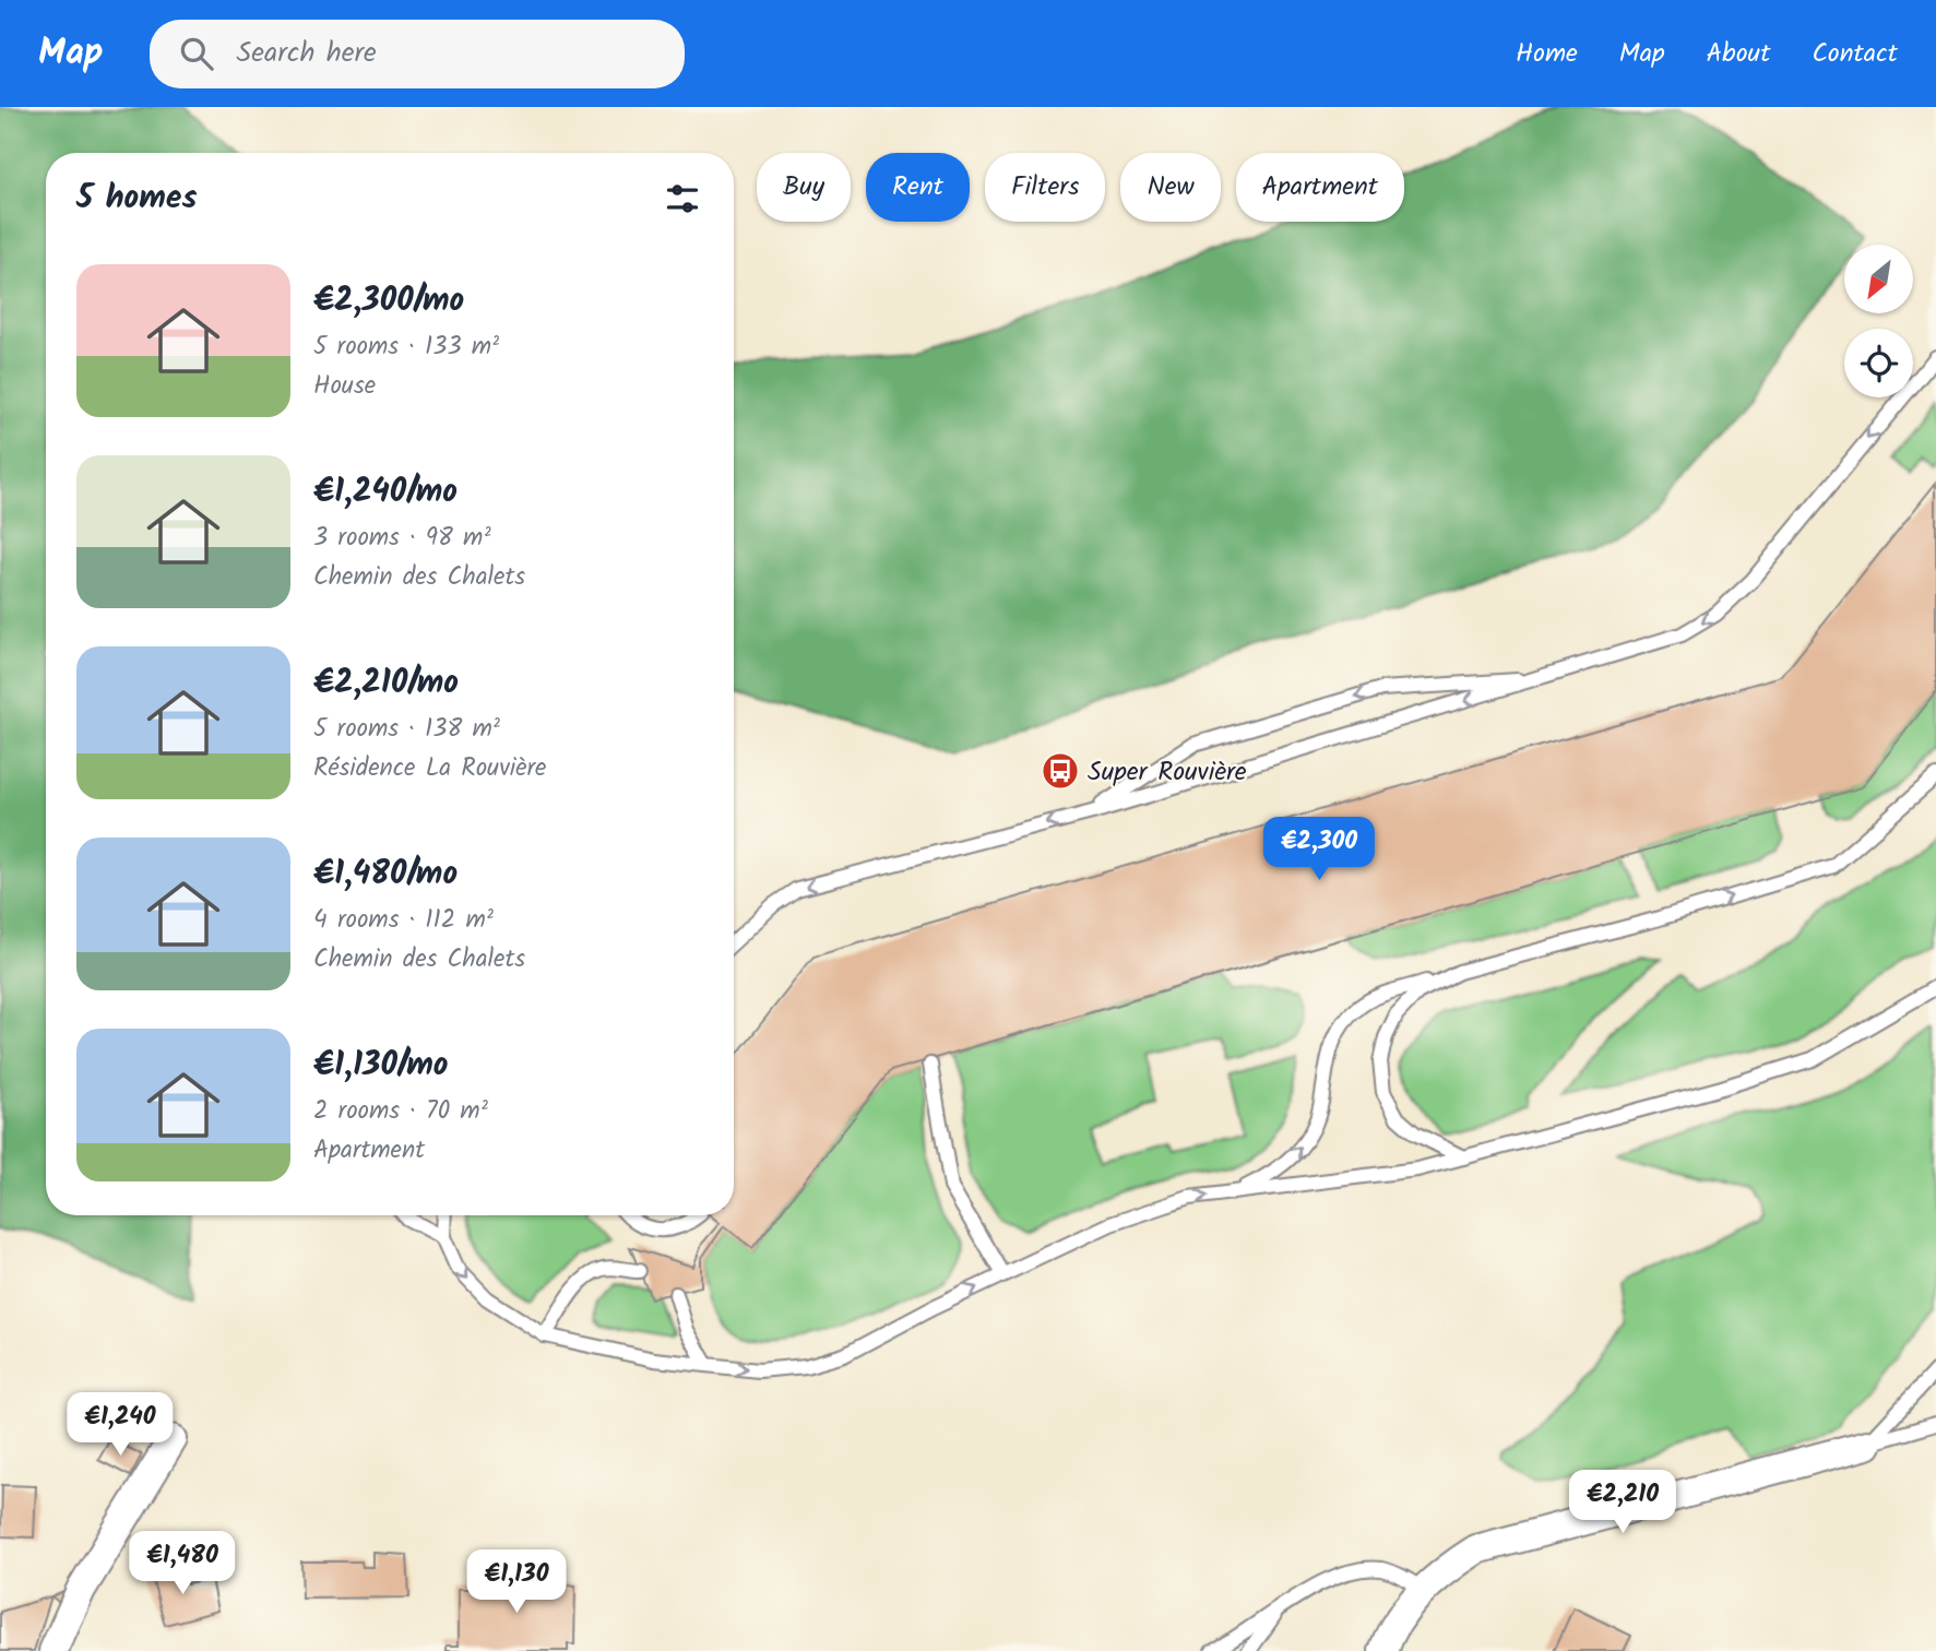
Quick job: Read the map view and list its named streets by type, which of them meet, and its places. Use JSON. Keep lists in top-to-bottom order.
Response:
{
  "places": {
    "bus stop": ["Super Rouvière"]
  },
  "north": "bottom left",
  "page": {
    "header": "Map",
    "search": "Search here",
    "nav": [
      "Home",
      "Map",
      "About",
      "Contact"
    ],
    "chip": [
      "Buy",
      "Rent",
      "Filters",
      "New",
      "Apartment"
    ],
    "heading": "5 homes",
    "list": [
      {
        "name": "€2,300/mo",
        "note": "5 rooms · 133 m² · House"
      },
      {
        "name": "€1,240/mo",
        "note": "3 rooms · 98 m² · Chemin des Chalets"
      },
      {
        "name": "€2,210/mo",
        "note": "5 rooms · 138 m² · Résidence La Rouvière"
      },
      {
        "name": "€1,480/mo",
        "note": "4 rooms · 112 m² · Chemin des Chalets"
      },
      {
        "name": "€1,130/mo",
        "note": "2 rooms · 70 m² · Apartment"
      }
    ],
    "price": [
      "€2,300",
      "€1,240",
      "€2,210",
      "€1,480",
      "€1,130"
    ]
  }
}
